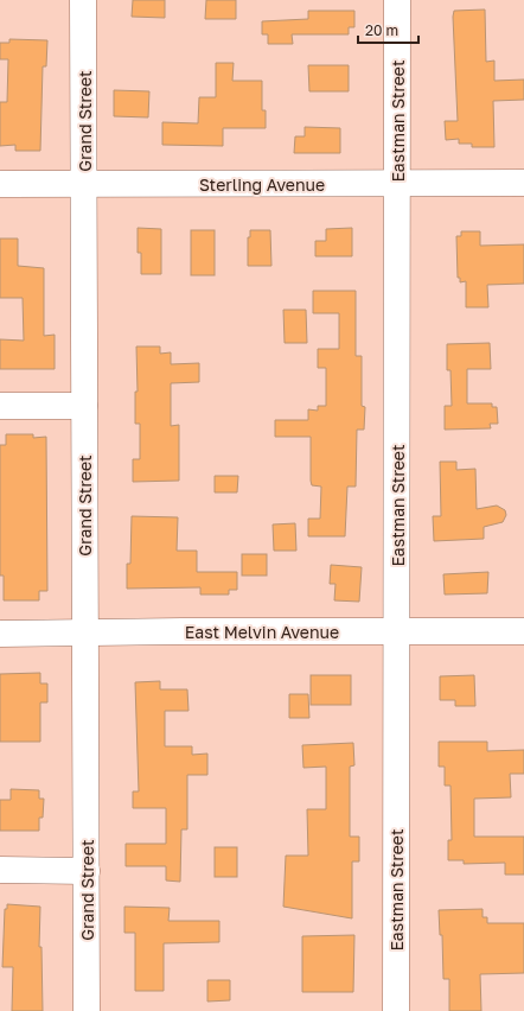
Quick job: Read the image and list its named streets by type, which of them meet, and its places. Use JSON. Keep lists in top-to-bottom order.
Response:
{
  "streets": {
    "street": [
      "Grand Street",
      "Eastman Street",
      "Sterling Avenue",
      "East Melvin Avenue"
    ]
  },
  "crossings": [
    ["Grand Street", "Sterling Avenue"],
    ["Grand Street", "East Melvin Avenue"],
    ["Eastman Street", "Sterling Avenue"],
    ["Eastman Street", "East Melvin Avenue"]
  ],
  "scale_bar": "20 m"
}
